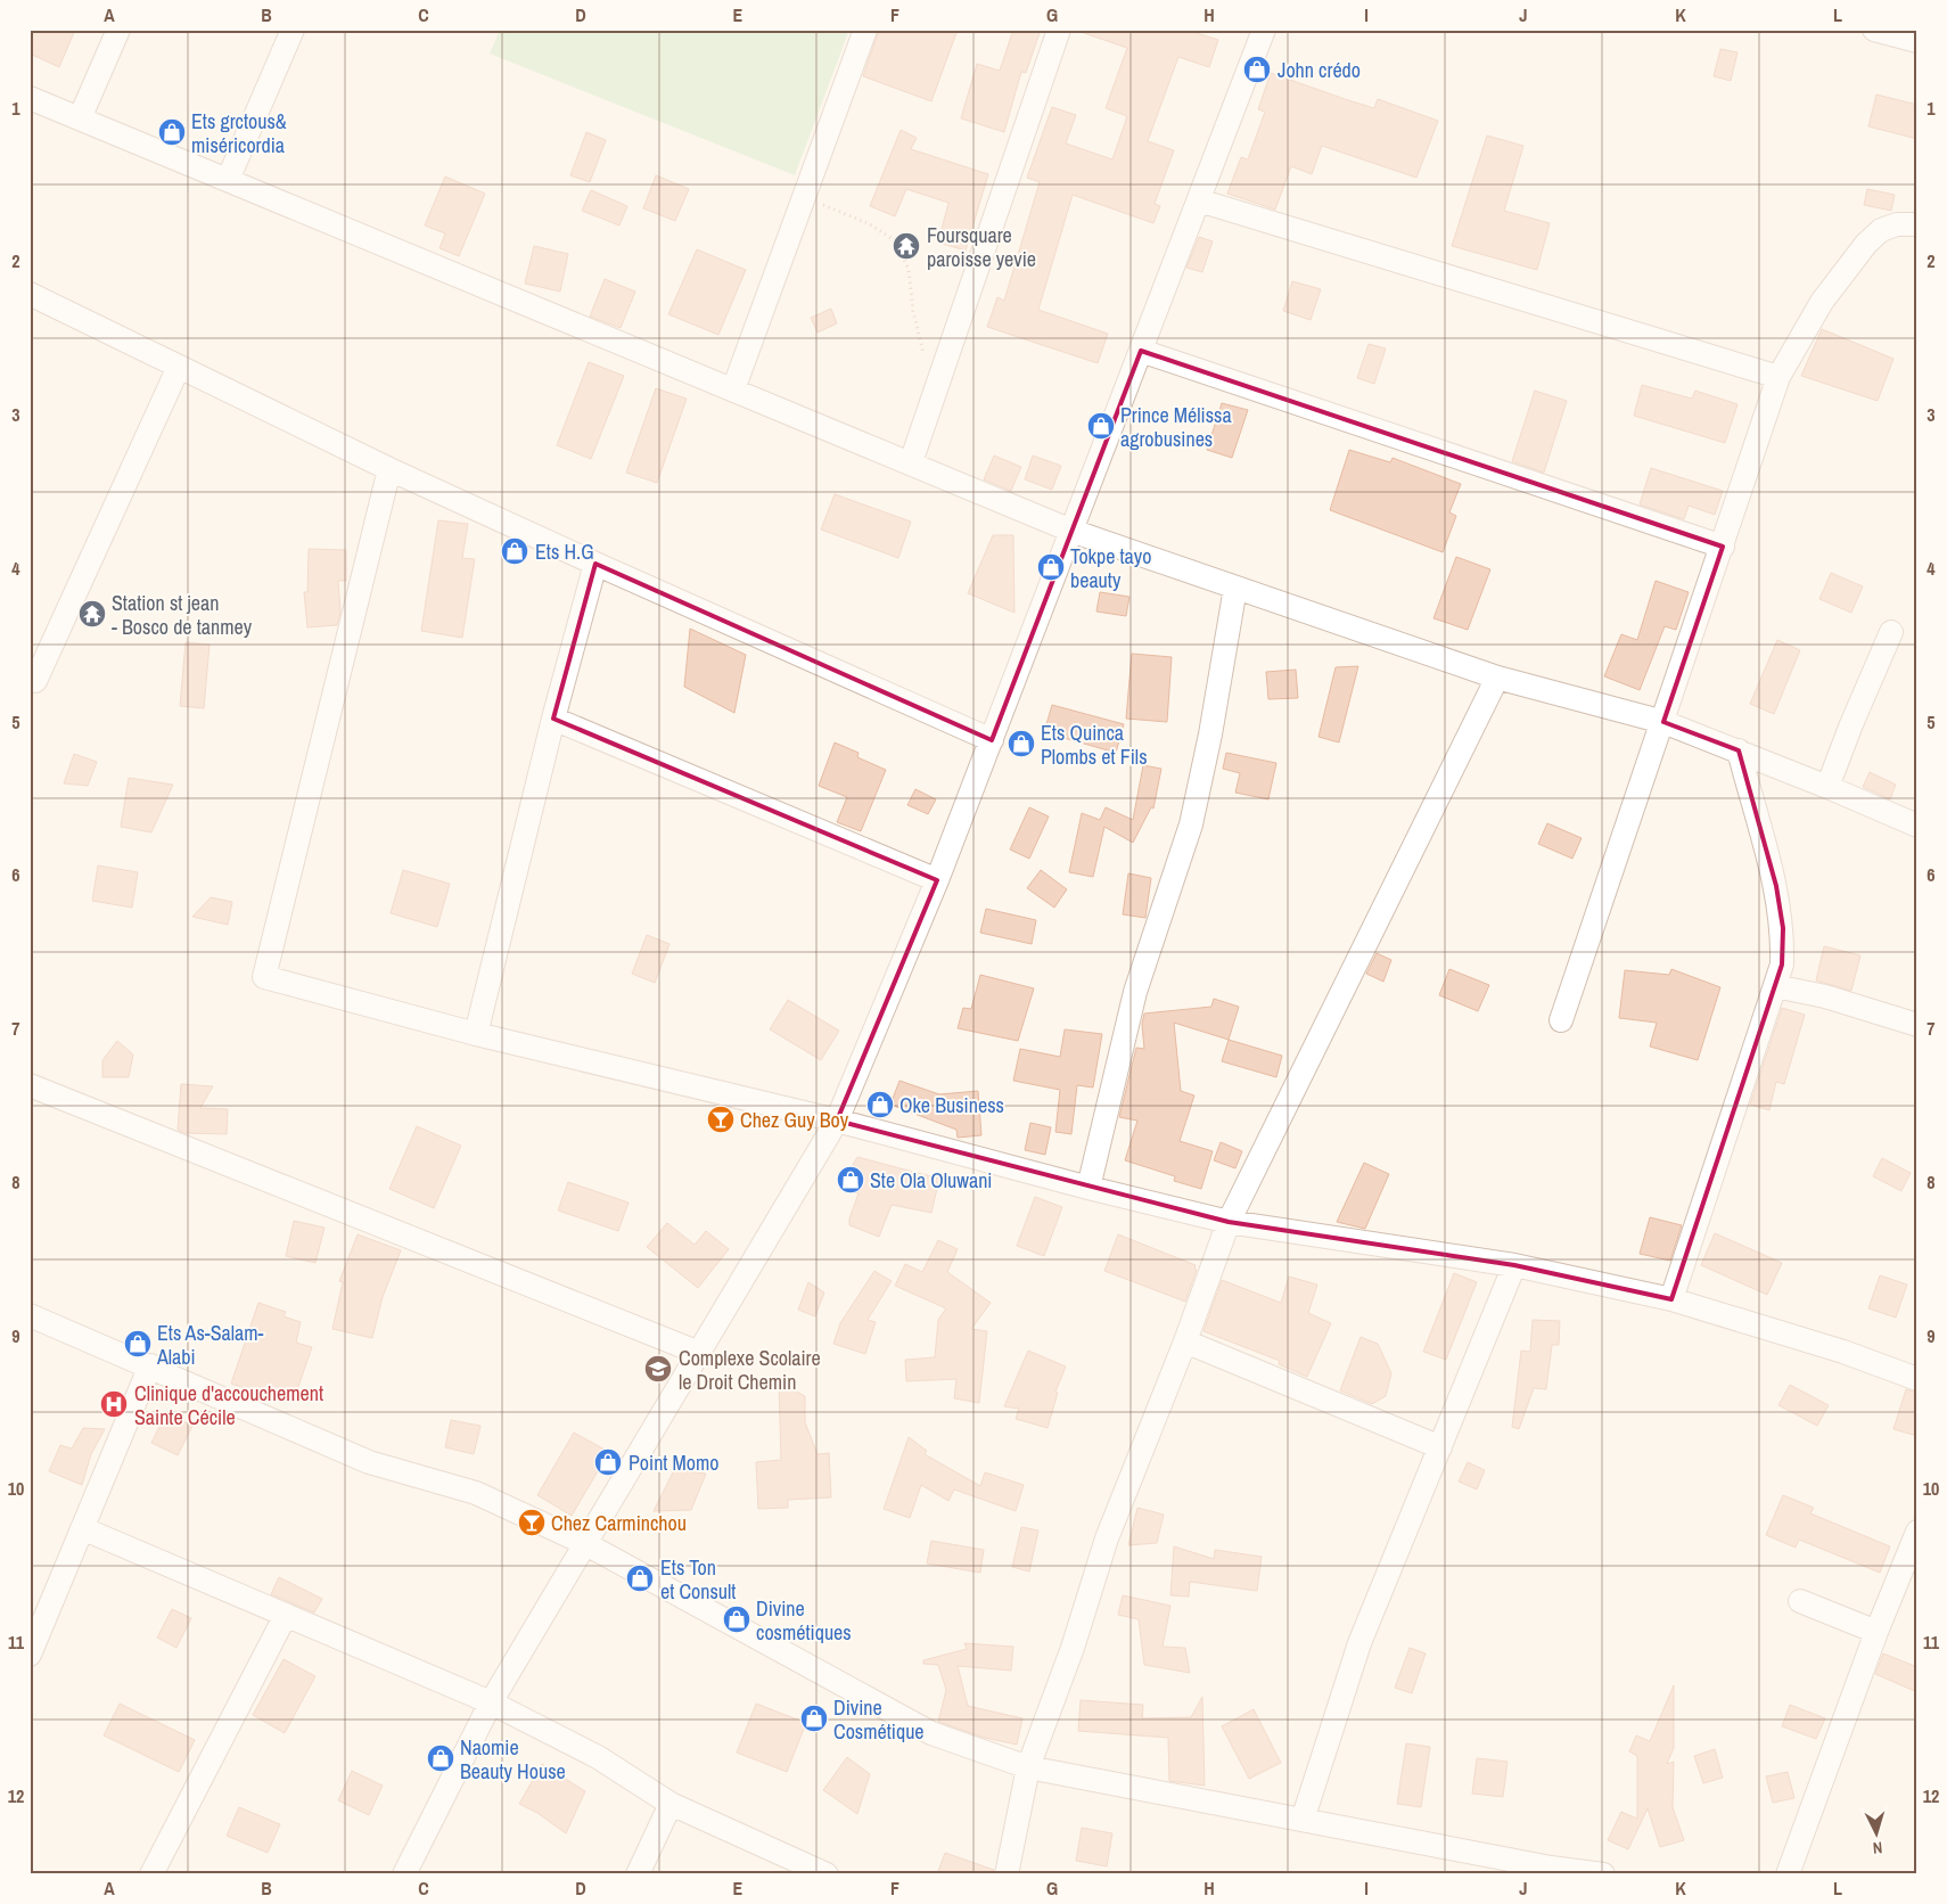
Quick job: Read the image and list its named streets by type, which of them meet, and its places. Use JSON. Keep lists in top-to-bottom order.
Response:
{
  "places": {
    "shop": [
      "John crédo",
      "Ets grctous& miséricordia",
      "Prince Mélissa agrobusines",
      "Ets H.G",
      "Tokpe tayo beauty",
      "Ets Quinca Plombs et Fils",
      "Oke Business",
      "Ste Ola Oluwani",
      "Ets As-Salam- Alabi",
      "Point Momo",
      "Ets Ton et Consult",
      "Divine cosmétiques",
      "Divine Cosmétique",
      "Naomie Beauty House"
    ],
    "temple": ["Foursquare paroisse yevie", "Station st jean - Bosco de tanmey"],
    "bar": ["Chez Guy Boy", "Chez Carminchou"],
    "school or university": ["Complexe Scolaire le Droit Chemin"],
    "hospital": ["Clinique d'accouchement Sainte Cécile"]
  },
  "north": "bottom",
  "grid": {
    "columns": [
      "A",
      "B",
      "C",
      "D",
      "E",
      "F",
      "G",
      "H",
      "I",
      "J",
      "K",
      "L"
    ],
    "rows": [
      "1",
      "2",
      "3",
      "4",
      "5",
      "6",
      "7",
      "8",
      "9",
      "10",
      "11",
      "12"
    ]
  }
}
